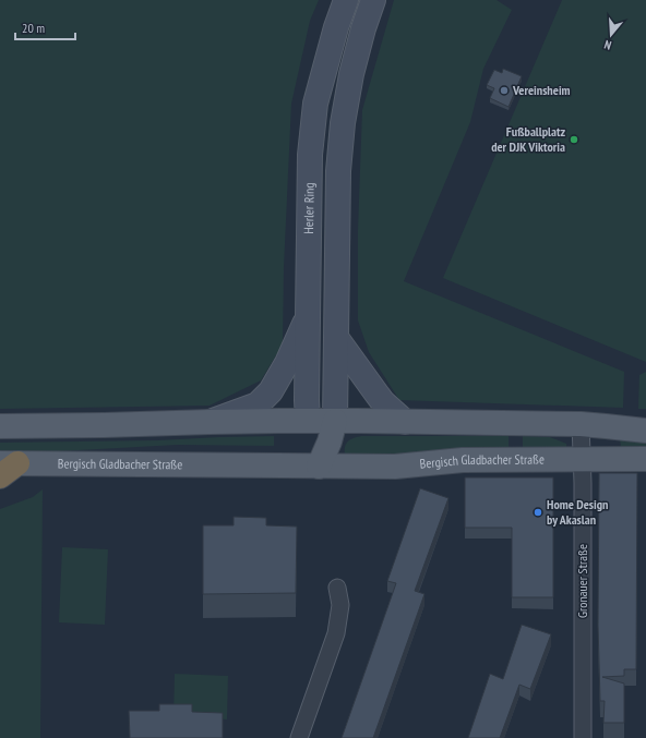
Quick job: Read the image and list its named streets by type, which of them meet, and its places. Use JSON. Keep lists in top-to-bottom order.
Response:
{
  "streets": {
    "main road": ["Herler Ring", "Bergisch Gladbacher Straße"],
    "street": ["Gronauer Straße"]
  },
  "crossings": [
    ["Bergisch Gladbacher Straße", "Gronauer Straße"]
  ],
  "places": ["Vereinsheim", "Fußballplatz der DJK Viktoria", "Home Design by Akaslan"],
  "scale_bar": "20 m",
  "north": "bottom"
}
